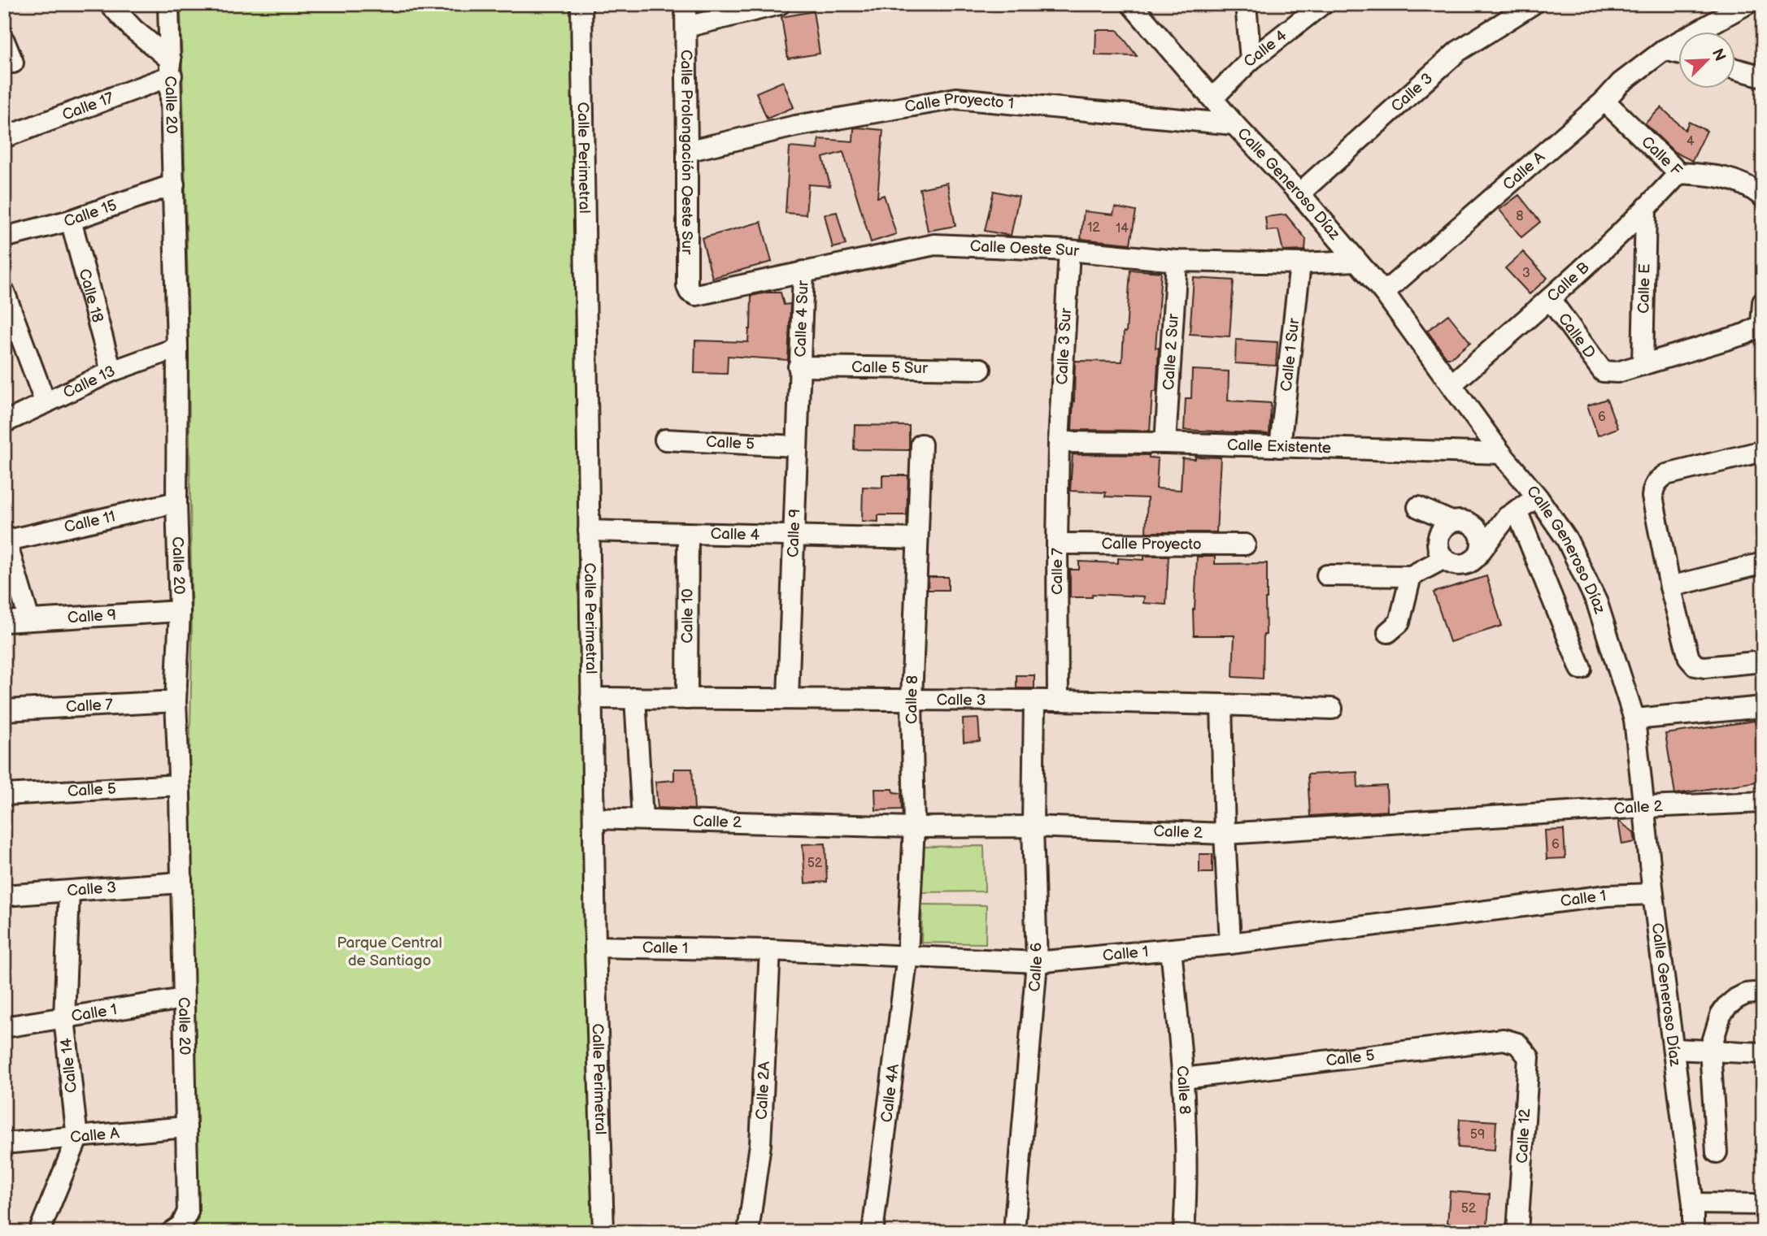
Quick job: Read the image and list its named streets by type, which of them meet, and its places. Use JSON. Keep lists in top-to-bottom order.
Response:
{
  "streets": {
    "street": [
      "Calle 4",
      "Calle 3",
      "Calle 20",
      "Calle 17",
      "Calle Proyecto 1",
      "Calle Prolongación Oeste Sur",
      "Calle F",
      "Calle Perimetral",
      "Calle A",
      "Calle Generoso Díaz",
      "Calle 15",
      "Calle Oeste Sur",
      "Calle B",
      "Calle E",
      "Calle 18",
      "Calle 4 Sur",
      "Calle D",
      "Calle 3 Sur",
      "Calle 2 Sur",
      "Calle 1 Sur",
      "Calle 5 Sur",
      "Calle 13",
      "Calle 5",
      "Calle Existente",
      "Calle 11",
      "Calle 9",
      "Calle Proyecto",
      "Calle 7",
      "Calle 10",
      "Calle 8",
      "Calle 2",
      "Calle 1",
      "Calle 6",
      "Calle 14",
      "Calle 2A",
      "Calle 4A",
      "Calle 12"
    ]
  },
  "crossings": [
    ["Calle 4", "Calle Perimetral"],
    ["Calle 4", "Calle Generoso Díaz"],
    ["Calle 4", "Calle 9"],
    ["Calle 4", "Calle 10"],
    ["Calle 4", "Calle 8"],
    ["Calle 3", "Calle 20"],
    ["Calle 3", "Calle Perimetral"],
    ["Calle 3", "Calle Generoso Díaz"],
    ["Calle 3", "Calle 9"],
    ["Calle 3", "Calle 7"],
    ["Calle 3", "Calle 10"],
    ["Calle 3", "Calle 8"],
    ["Calle 3", "Calle 6"],
    ["Calle 3", "Calle 14"],
    ["Calle 20", "Calle 17"],
    ["Calle 20", "Calle A"],
    ["Calle 20", "Calle 15"],
    ["Calle 20", "Calle 13"],
    ["Calle 20", "Calle 5"],
    ["Calle 20", "Calle 11"],
    ["Calle 20", "Calle 9"],
    ["Calle 20", "Calle 7"],
    ["Calle 20", "Calle 1"],
    ["Calle Proyecto 1", "Calle Prolongación Oeste Sur"],
    ["Calle Proyecto 1", "Calle Generoso Díaz"],
    ["Calle Prolongación Oeste Sur", "Calle Oeste Sur"],
    ["Calle F", "Calle A"],
    ["Calle F", "Calle B"],
    ["Calle Perimetral", "Calle 2"],
    ["Calle Perimetral", "Calle 1"],
    ["Calle A", "Calle Generoso Díaz"],
    ["Calle A", "Calle 14"],
    ["Calle Generoso Díaz", "Calle Oeste Sur"],
    ["Calle Generoso Díaz", "Calle B"],
    ["Calle Generoso Díaz", "Calle Existente"],
    ["Calle Generoso Díaz", "Calle 2"],
    ["Calle Generoso Díaz", "Calle 1"],
    ["Calle 15", "Calle 18"],
    ["Calle Oeste Sur", "Calle 4 Sur"],
    ["Calle Oeste Sur", "Calle 3 Sur"],
    ["Calle Oeste Sur", "Calle 2 Sur"],
    ["Calle Oeste Sur", "Calle 1 Sur"],
    ["Calle B", "Calle E"],
    ["Calle B", "Calle D"],
    ["Calle E", "Calle D"],
    ["Calle 18", "Calle 13"],
    ["Calle 4 Sur", "Calle 5 Sur"],
    ["Calle 4 Sur", "Calle 9"],
    ["Calle 3 Sur", "Calle Existente"],
    ["Calle 3 Sur", "Calle 7"],
    ["Calle 2 Sur", "Calle Existente"],
    ["Calle 1 Sur", "Calle Existente"],
    ["Calle 5 Sur", "Calle 9"],
    ["Calle 5", "Calle 9"],
    ["Calle 5", "Calle 8"],
    ["Calle 5", "Calle 12"],
    ["Calle Existente", "Calle 7"],
    ["Calle Proyecto", "Calle 7"],
    ["Calle 8", "Calle 2"],
    ["Calle 8", "Calle 1"],
    ["Calle 8", "Calle 4A"],
    ["Calle 2", "Calle 6"],
    ["Calle 1", "Calle 6"],
    ["Calle 1", "Calle 14"],
    ["Calle 1", "Calle 2A"],
    ["Calle 1", "Calle 4A"]
  ],
  "parks": ["Parque Central de Santiago"],
  "house_numbers": [
    "4",
    "8",
    "12",
    "14",
    "3",
    "6",
    "6",
    "52",
    "59",
    "52"
  ],
  "north": "top right"
}
